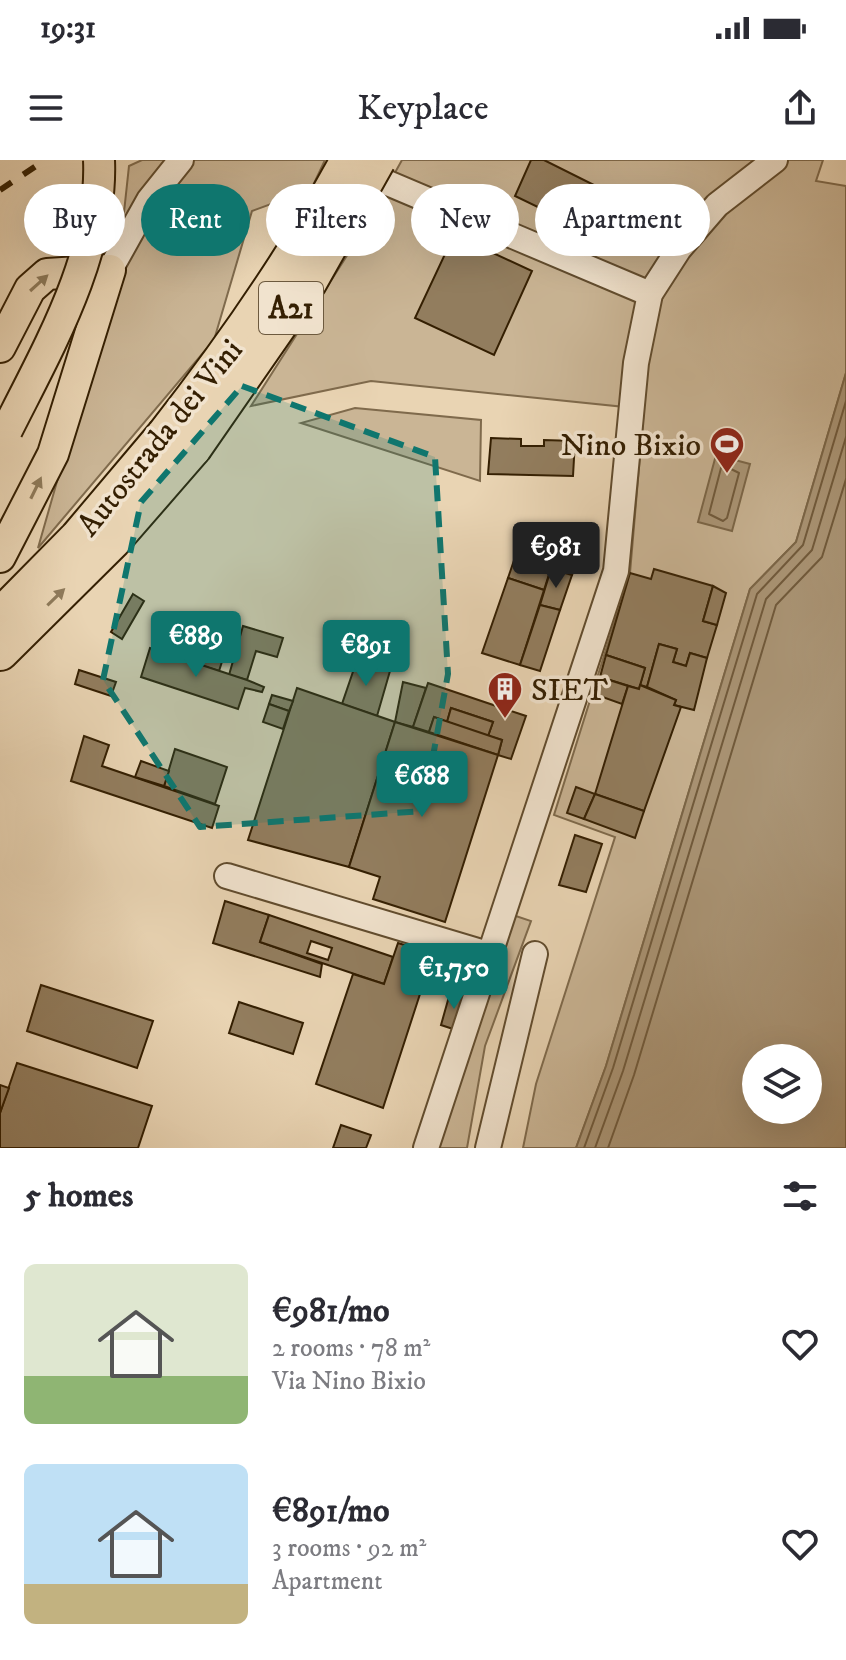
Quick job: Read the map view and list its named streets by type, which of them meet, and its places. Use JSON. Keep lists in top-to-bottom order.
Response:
{
  "streets": {
    "highway": ["A21", "Autostrada dei Vini"]
  },
  "places": {
    "sports": ["Nino Bixio"],
    "building": ["SIET"]
  },
  "page": {
    "status": "19:31",
    "header": "Keyplace",
    "chip": [
      "Buy",
      "Rent",
      "Filters",
      "New",
      "Apartment"
    ],
    "price": [
      "€981",
      "€889",
      "€891",
      "€688",
      "€1,750"
    ],
    "heading": "5 homes",
    "list": [
      {
        "name": "€981/mo",
        "note": "2 rooms · 78 m² · Via Nino Bixio"
      },
      {
        "name": "€891/mo",
        "note": "3 rooms · 92 m² · Apartment"
      }
    ]
  }
}
